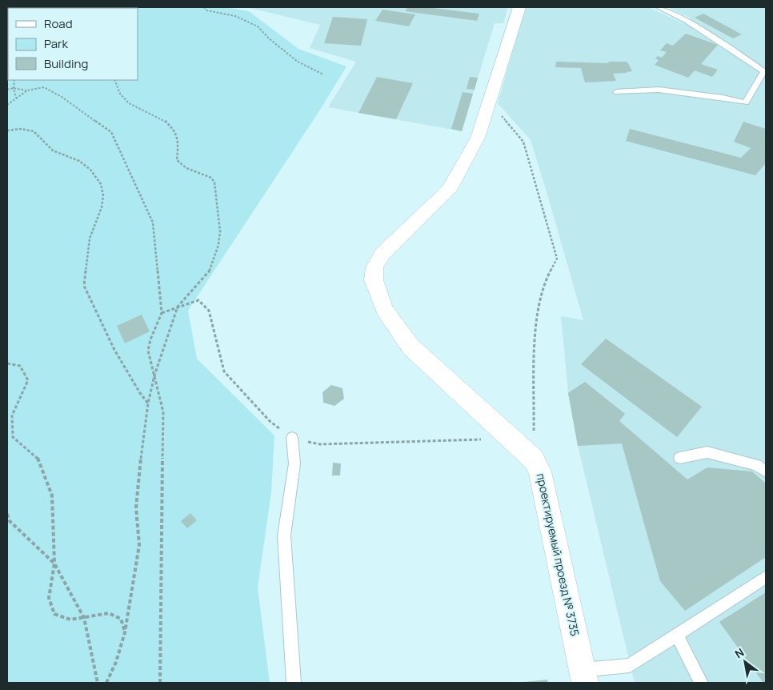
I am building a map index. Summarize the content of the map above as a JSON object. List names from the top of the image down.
{
  "streets": {
    "street": ["проектируемый проезд № 3735"]
  },
  "legend": ["Road", "Park", "Building"],
  "north": "top left"
}
